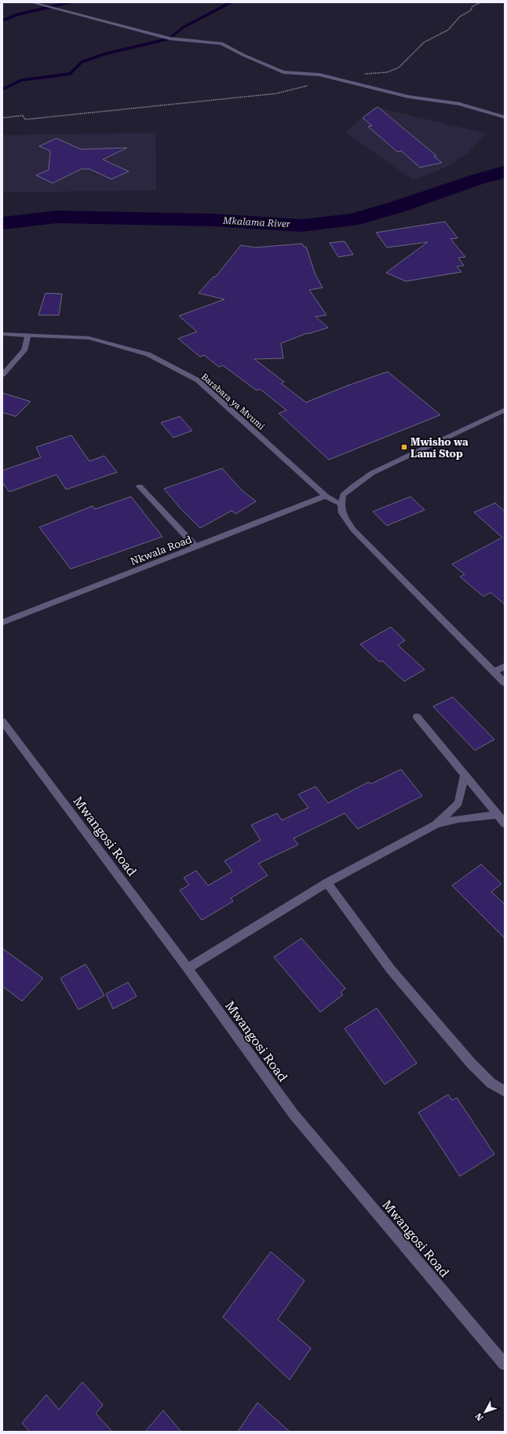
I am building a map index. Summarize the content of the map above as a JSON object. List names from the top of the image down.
{
  "streets": {
    "street": ["Barabara ya Mvumi", "Nkwala Road", "Mwangosi Road"]
  },
  "crossings": [
    ["Barabara ya Mvumi", "Nkwala Road"]
  ],
  "water": ["Mkalama River"],
  "places": {
    "transit": ["Mwisho wa Lami Stop"]
  },
  "north": "bottom left"
}
